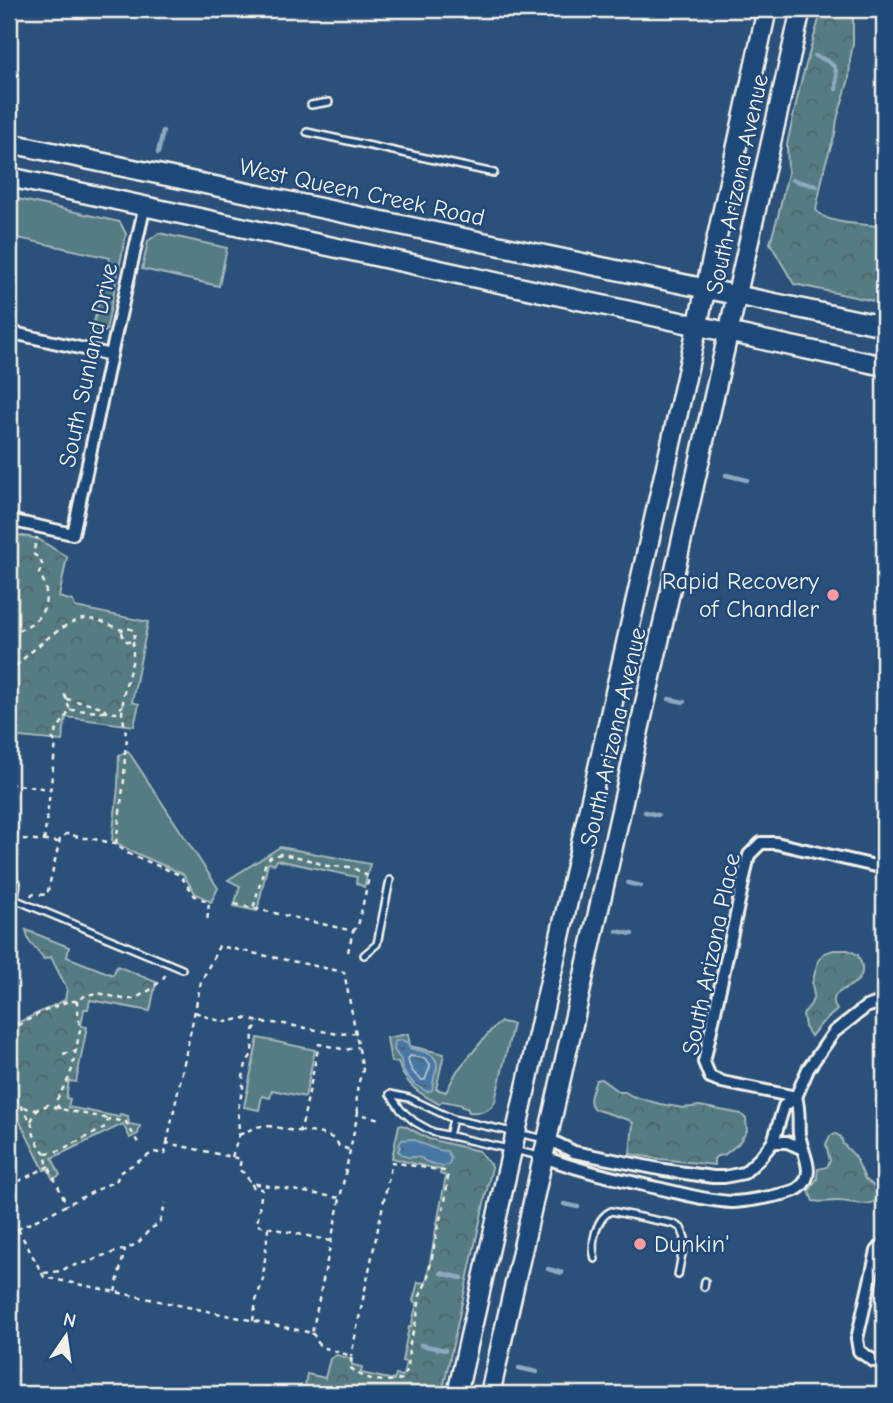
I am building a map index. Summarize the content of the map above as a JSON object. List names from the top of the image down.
{
  "streets": {
    "main road": ["South Arizona Avenue", "West Queen Creek Road"],
    "street": ["South Sunland Drive", "South Arizona Place"]
  },
  "crossings": [
    ["South Arizona Avenue", "West Queen Creek Road"]
  ],
  "places": ["Rapid Recovery of Chandler", "Dunkin'"],
  "north": "top"
}
